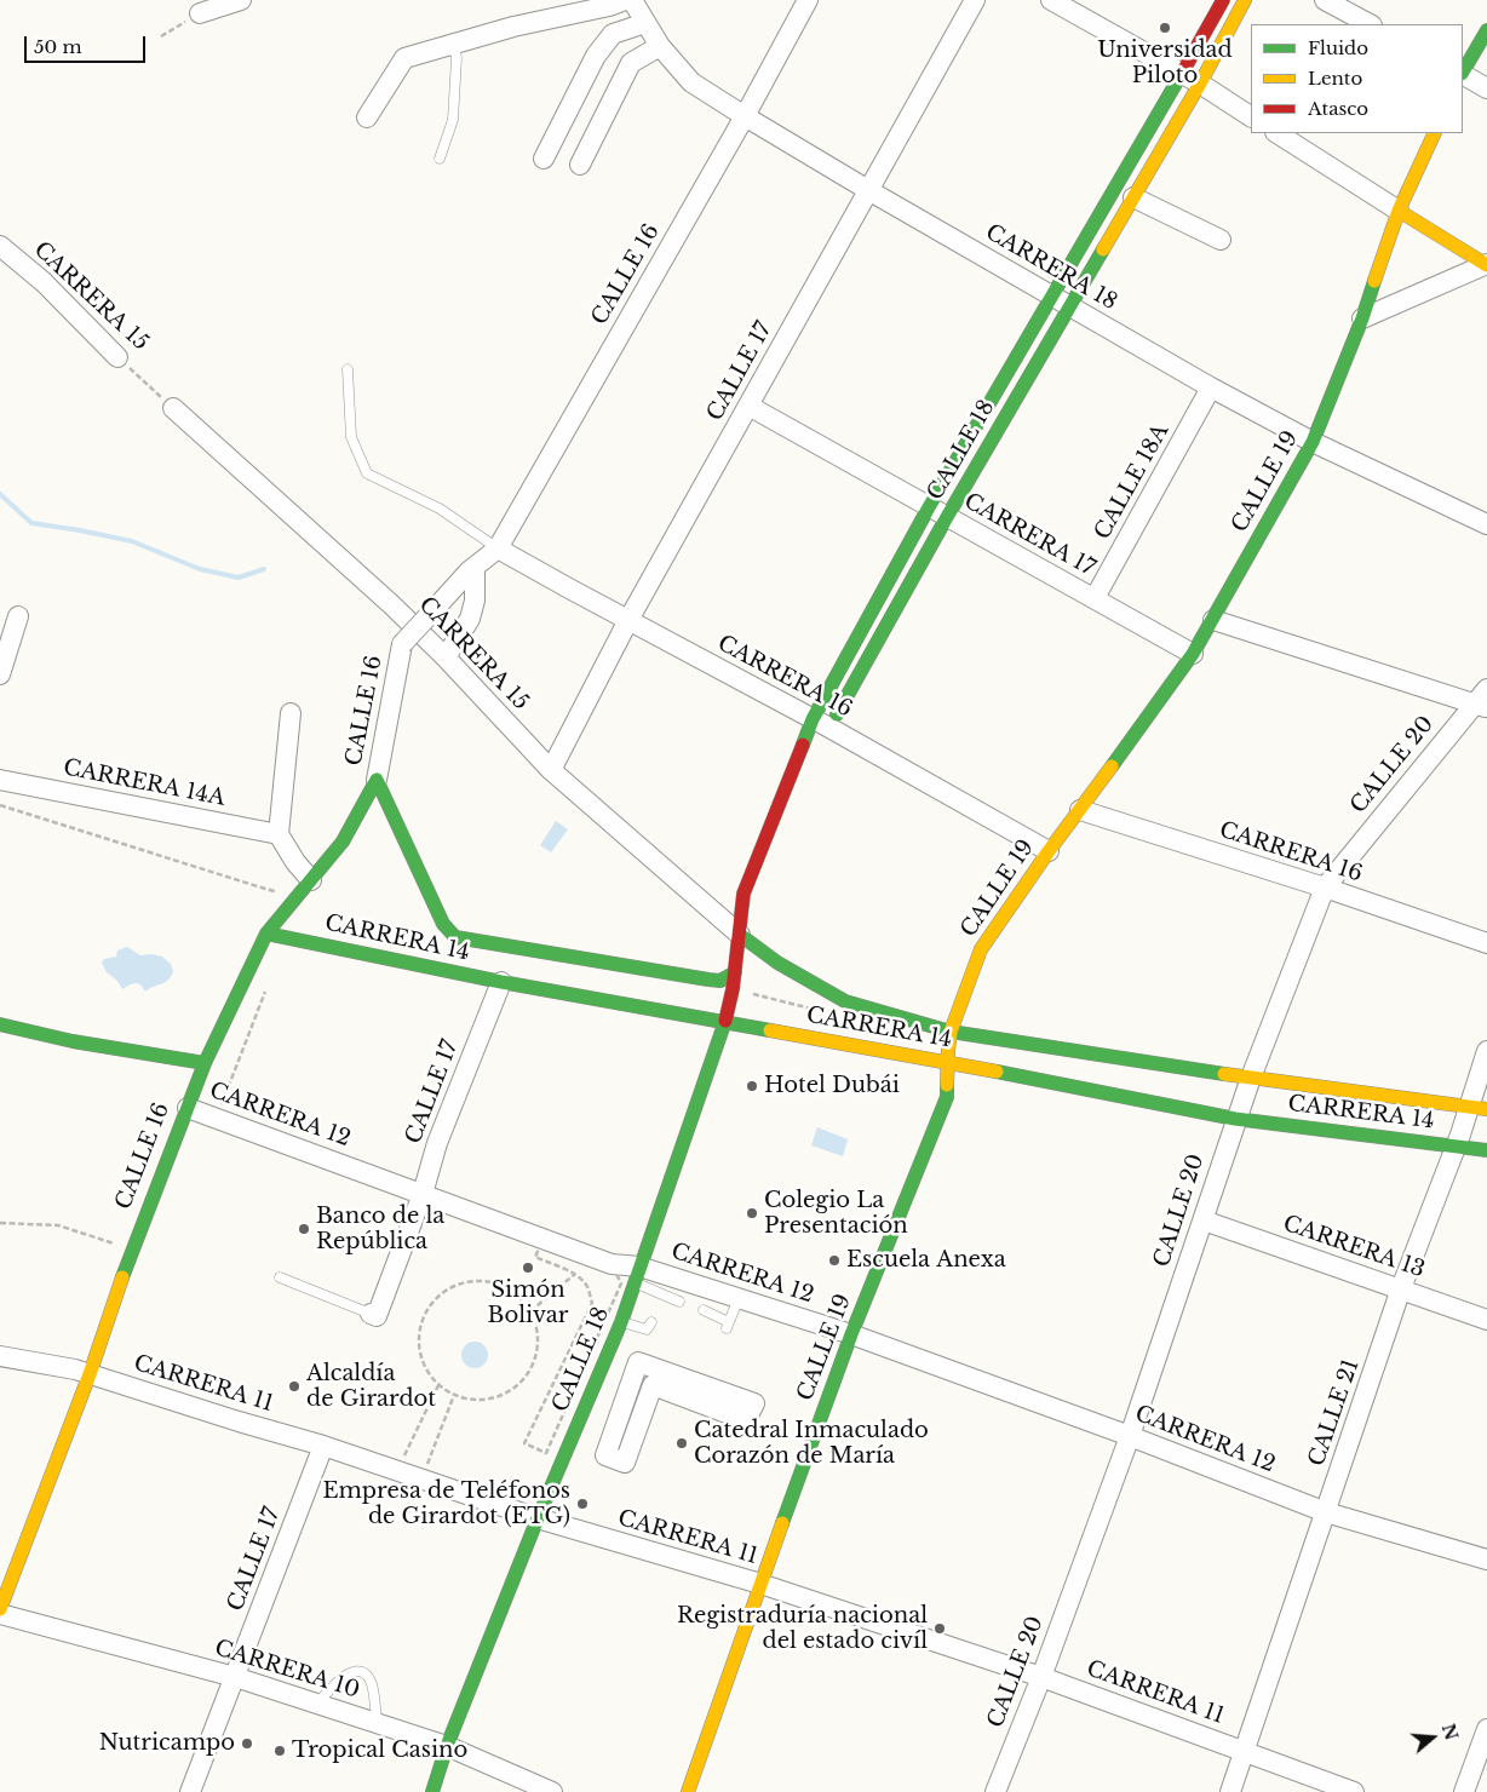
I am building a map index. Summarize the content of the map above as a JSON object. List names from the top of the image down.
{
  "streets": {
    "street": [
      "CARRERA 18",
      "CALLE 16",
      "CARRERA 15",
      "CALLE 17",
      "CALLE 18",
      "CALLE 18A",
      "CALLE 19",
      "CARRERA 17",
      "CARRERA 16",
      "CALLE 20",
      "CARRERA 14A",
      "CARRERA 14",
      "CARRERA 12",
      "CARRERA 13",
      "CARRERA 11",
      "CALLE 21",
      "CARRERA 10"
    ]
  },
  "crossings": [
    ["CARRERA 18", "CALLE 16"],
    ["CARRERA 18", "CALLE 17"],
    ["CARRERA 18", "CALLE 18"],
    ["CARRERA 18", "CALLE 18A"],
    ["CARRERA 18", "CALLE 19"],
    ["CALLE 16", "CARRERA 16"],
    ["CALLE 16", "CARRERA 14"],
    ["CALLE 16", "CARRERA 12"],
    ["CALLE 16", "CARRERA 11"],
    ["CALLE 16", "CARRERA 10"],
    ["CARRERA 15", "CALLE 17"],
    ["CARRERA 15", "CALLE 18"],
    ["CARRERA 15", "CARRERA 14"],
    ["CALLE 17", "CARRERA 17"],
    ["CALLE 17", "CARRERA 16"],
    ["CALLE 17", "CARRERA 14"],
    ["CALLE 17", "CARRERA 12"],
    ["CALLE 17", "CARRERA 11"],
    ["CALLE 17", "CARRERA 10"],
    ["CALLE 18", "CARRERA 17"],
    ["CALLE 18", "CARRERA 16"],
    ["CALLE 18", "CARRERA 14"],
    ["CALLE 18", "CARRERA 12"],
    ["CALLE 18", "CARRERA 11"],
    ["CALLE 18", "CARRERA 10"],
    ["CALLE 18A", "CARRERA 17"],
    ["CALLE 19", "CARRERA 17"],
    ["CALLE 19", "CARRERA 16"],
    ["CALLE 19", "CARRERA 14"],
    ["CALLE 19", "CARRERA 12"],
    ["CALLE 19", "CARRERA 11"],
    ["CARRERA 16", "CALLE 20"],
    ["CALLE 20", "CARRERA 14"],
    ["CALLE 20", "CARRERA 12"],
    ["CALLE 20", "CARRERA 13"],
    ["CALLE 20", "CARRERA 11"],
    ["CARRERA 14", "CALLE 21"],
    ["CARRERA 12", "CALLE 21"],
    ["CARRERA 13", "CALLE 21"],
    ["CARRERA 11", "CALLE 21"]
  ],
  "places": [
    "Universidad Piloto",
    "Hotel Dubái",
    "Colegio La Presentación",
    "Banco de la República",
    "Escuela Anexa",
    "Simón Bolivar",
    "Alcaldía de Girardot",
    "Catedral Inmaculado Corazón de María",
    "Empresa de Teléfonos de Girardot (ETG)",
    "Registraduría nacional del estado civíl",
    "Nutricampo",
    "Tropical Casino"
  ],
  "legend": ["Fluido", "Lento", "Atasco"],
  "scale_bar": "50 m",
  "north": "right"
}
